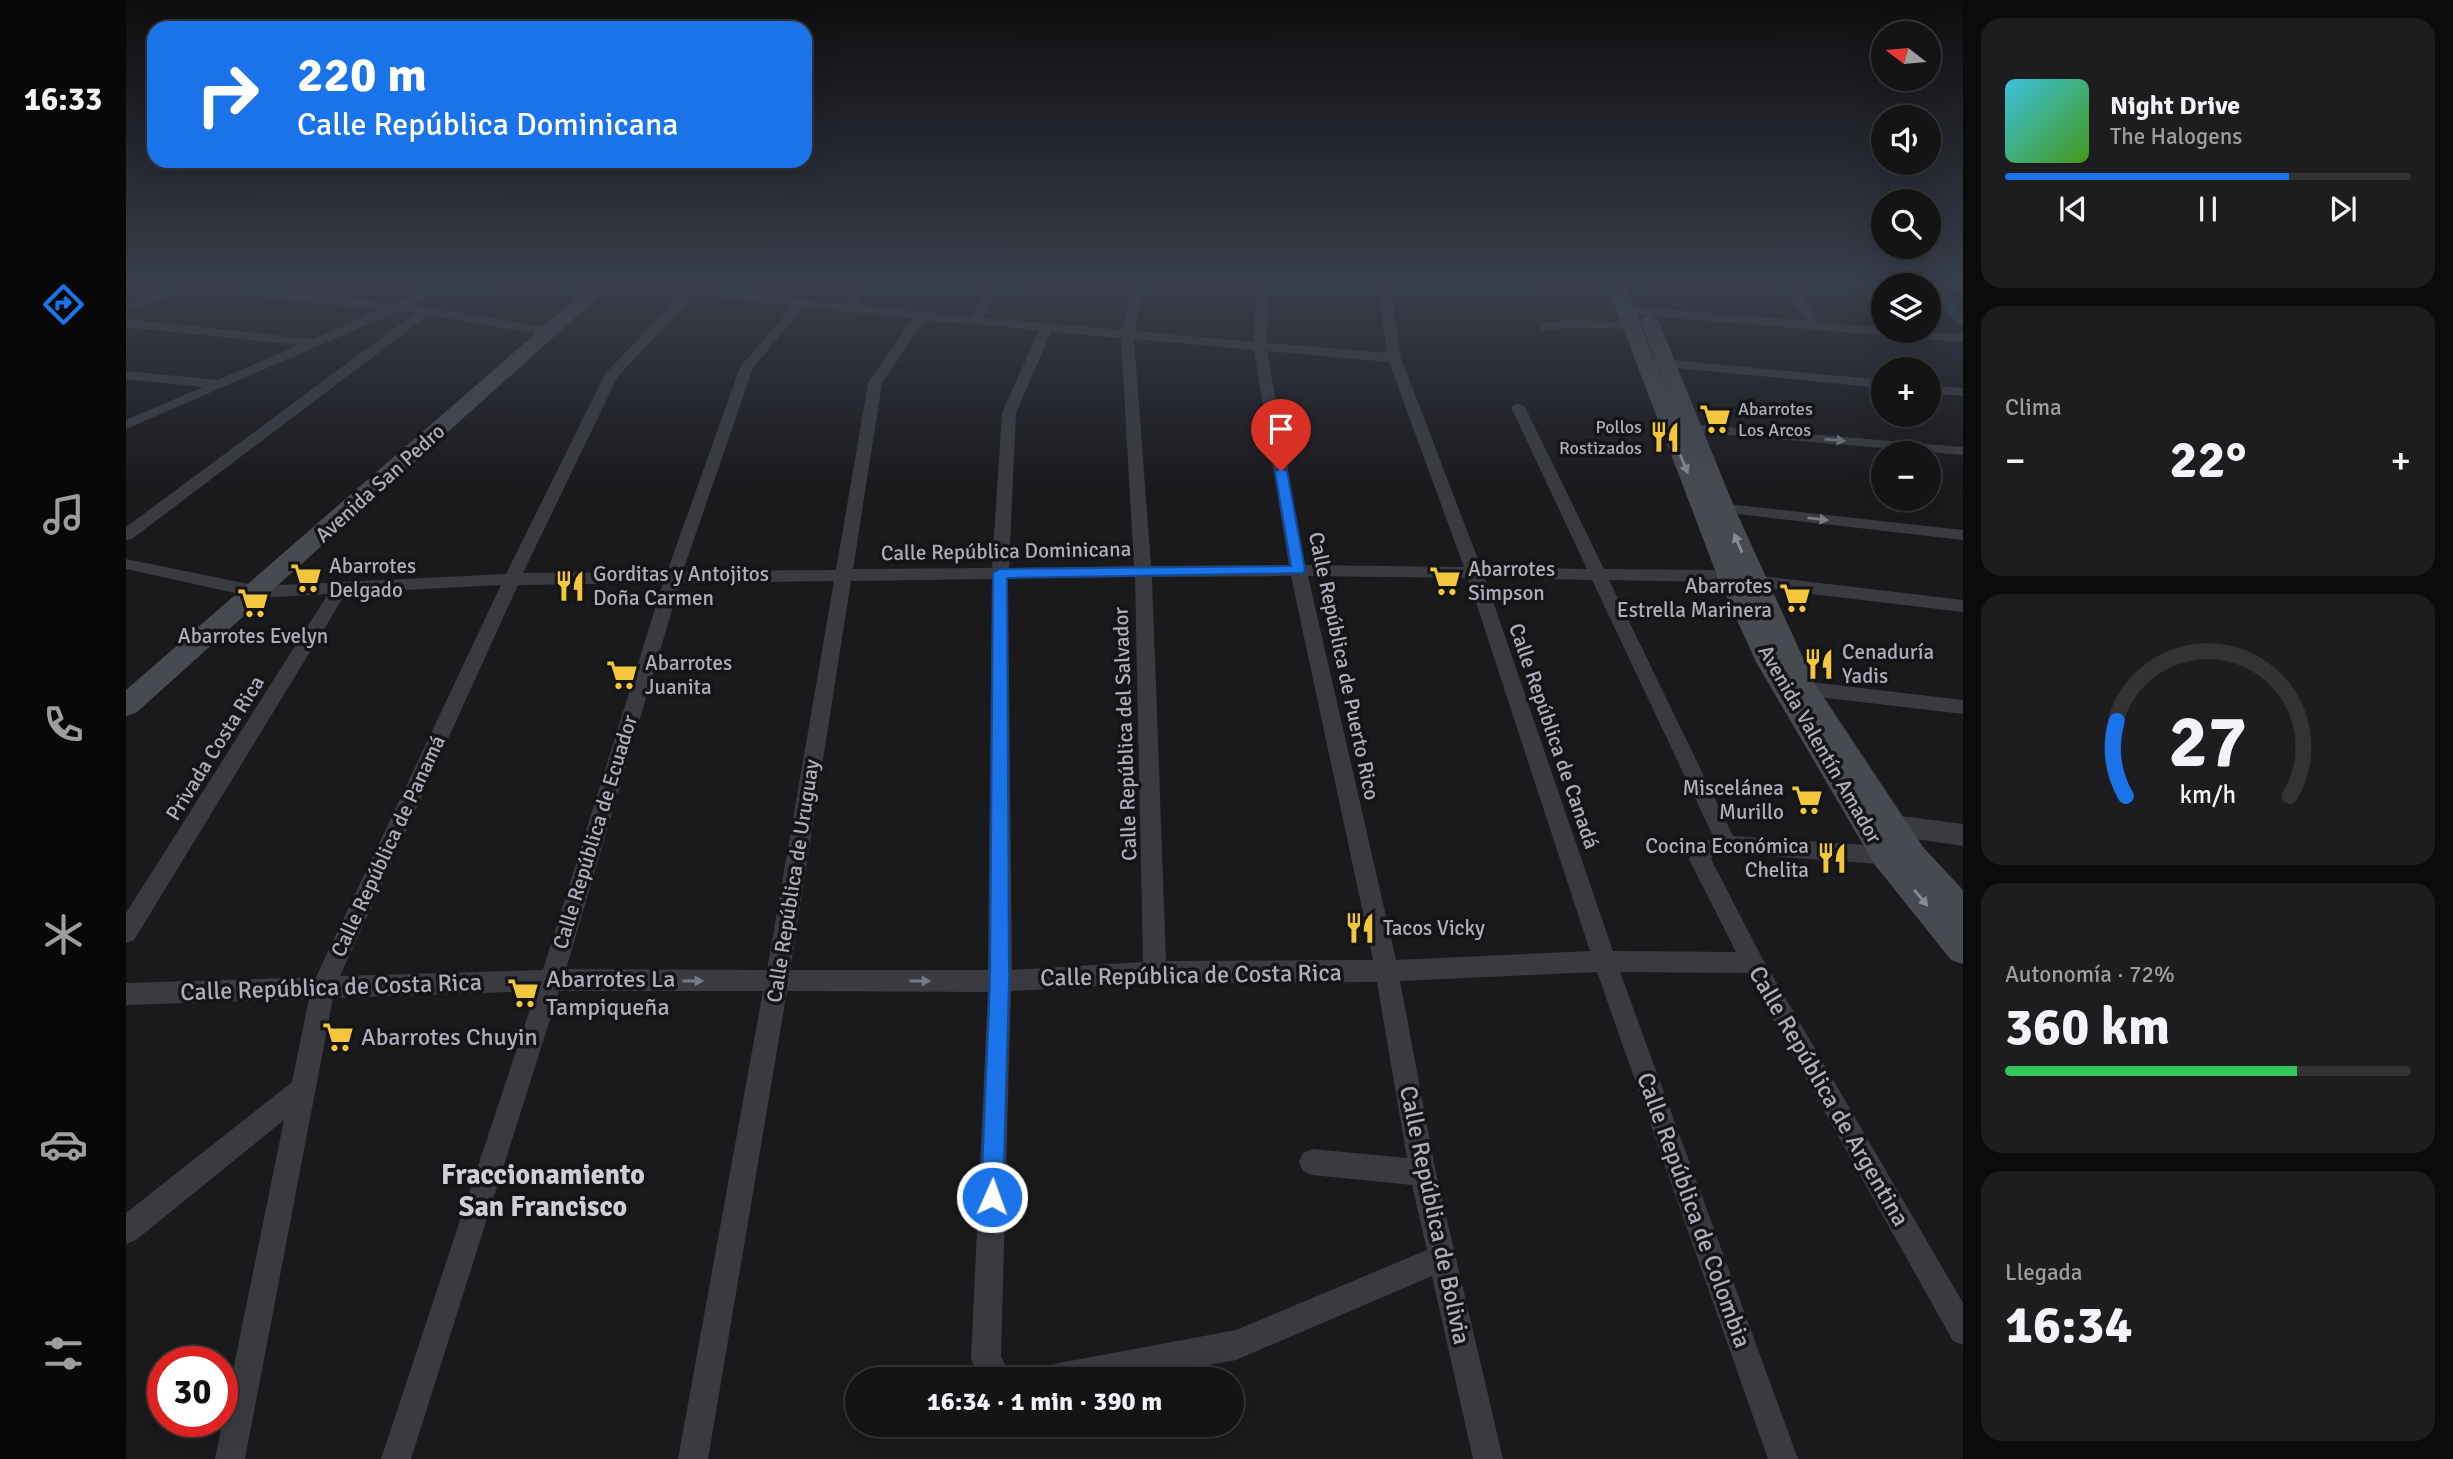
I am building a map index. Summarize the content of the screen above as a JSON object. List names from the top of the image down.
{
  "streets": {
    "main road": ["Avenida San Pedro", "Avenida Valentín Amador"],
    "street": [
      "Calle República Dominicana",
      "Calle República de Puerto Rico",
      "Calle República del Salvador",
      "Calle República de Canadá",
      "Privada Costa Rica",
      "Calle República de Ecuador",
      "Calle República de Panamá",
      "Calle República de Uruguay",
      "Calle República de Costa Rica",
      "Calle República de Argentina",
      "Calle República de Colombia",
      "Calle República de Bolivia"
    ]
  },
  "crossings": [
    ["Avenida San Pedro", "Calle República Dominicana"],
    ["Calle República Dominicana", "Calle República de Puerto Rico"],
    ["Calle República Dominicana", "Calle República del Salvador"],
    ["Calle República Dominicana", "Calle República de Canadá"],
    ["Calle República Dominicana", "Avenida Valentín Amador"],
    ["Calle República Dominicana", "Privada Costa Rica"],
    ["Calle República Dominicana", "Calle República de Ecuador"],
    ["Calle República Dominicana", "Calle República de Panamá"],
    ["Calle República Dominicana", "Calle República de Uruguay"],
    ["Calle República de Puerto Rico", "Calle República de Costa Rica"],
    ["Calle República de Puerto Rico", "Calle República de Bolivia"],
    ["Calle República del Salvador", "Calle República de Costa Rica"],
    ["Calle República de Canadá", "Calle República de Costa Rica"],
    ["Calle República de Canadá", "Calle República de Colombia"],
    ["Calle República de Ecuador", "Calle República de Costa Rica"],
    ["Calle República de Panamá", "Calle República de Costa Rica"],
    ["Calle República de Uruguay", "Calle República de Costa Rica"],
    ["Calle República de Costa Rica", "Calle República de Argentina"],
    ["Calle República de Costa Rica", "Calle República de Colombia"],
    ["Calle República de Costa Rica", "Calle República de Bolivia"]
  ],
  "districts": ["Fraccionamiento San Francisco"],
  "places": {
    "supermarket": [
      "Abarrotes Los Arcos",
      "Abarrotes Delgado",
      "Abarrotes Simpson",
      "Abarrotes Estrella Marinera",
      "Abarrotes Evelyn",
      "Abarrotes Juanita",
      "Miscelánea Murillo",
      "Abarrotes La Tampiqueña",
      "Abarrotes Chuyin"
    ],
    "restaurant": [
      "Pollos Rostizados",
      "Gorditas y Antojitos Doña Carmen",
      "Cenaduría Yadis",
      "Cocina Económica Chelita",
      "Tacos Vicky"
    ]
  },
  "north": "left",
  "page": {
    "tabs": "16:33",
    "map_buttons": ["+", "−"],
    "turn": ["220 m", "Calle República Dominicana"],
    "song": ["Night Drive", "The Halogens"],
    "tile": [
      "Clima",
      ["Autonomía · 72%", "360 km"],
      ["Llegada", "16:34"]
    ],
    "heat": ["−", "22°", "+"],
    "limit": "30",
    "trip": "16:34 · 1 min · 390 m",
    "gauge": ["27", "km/h"]
  }
}
